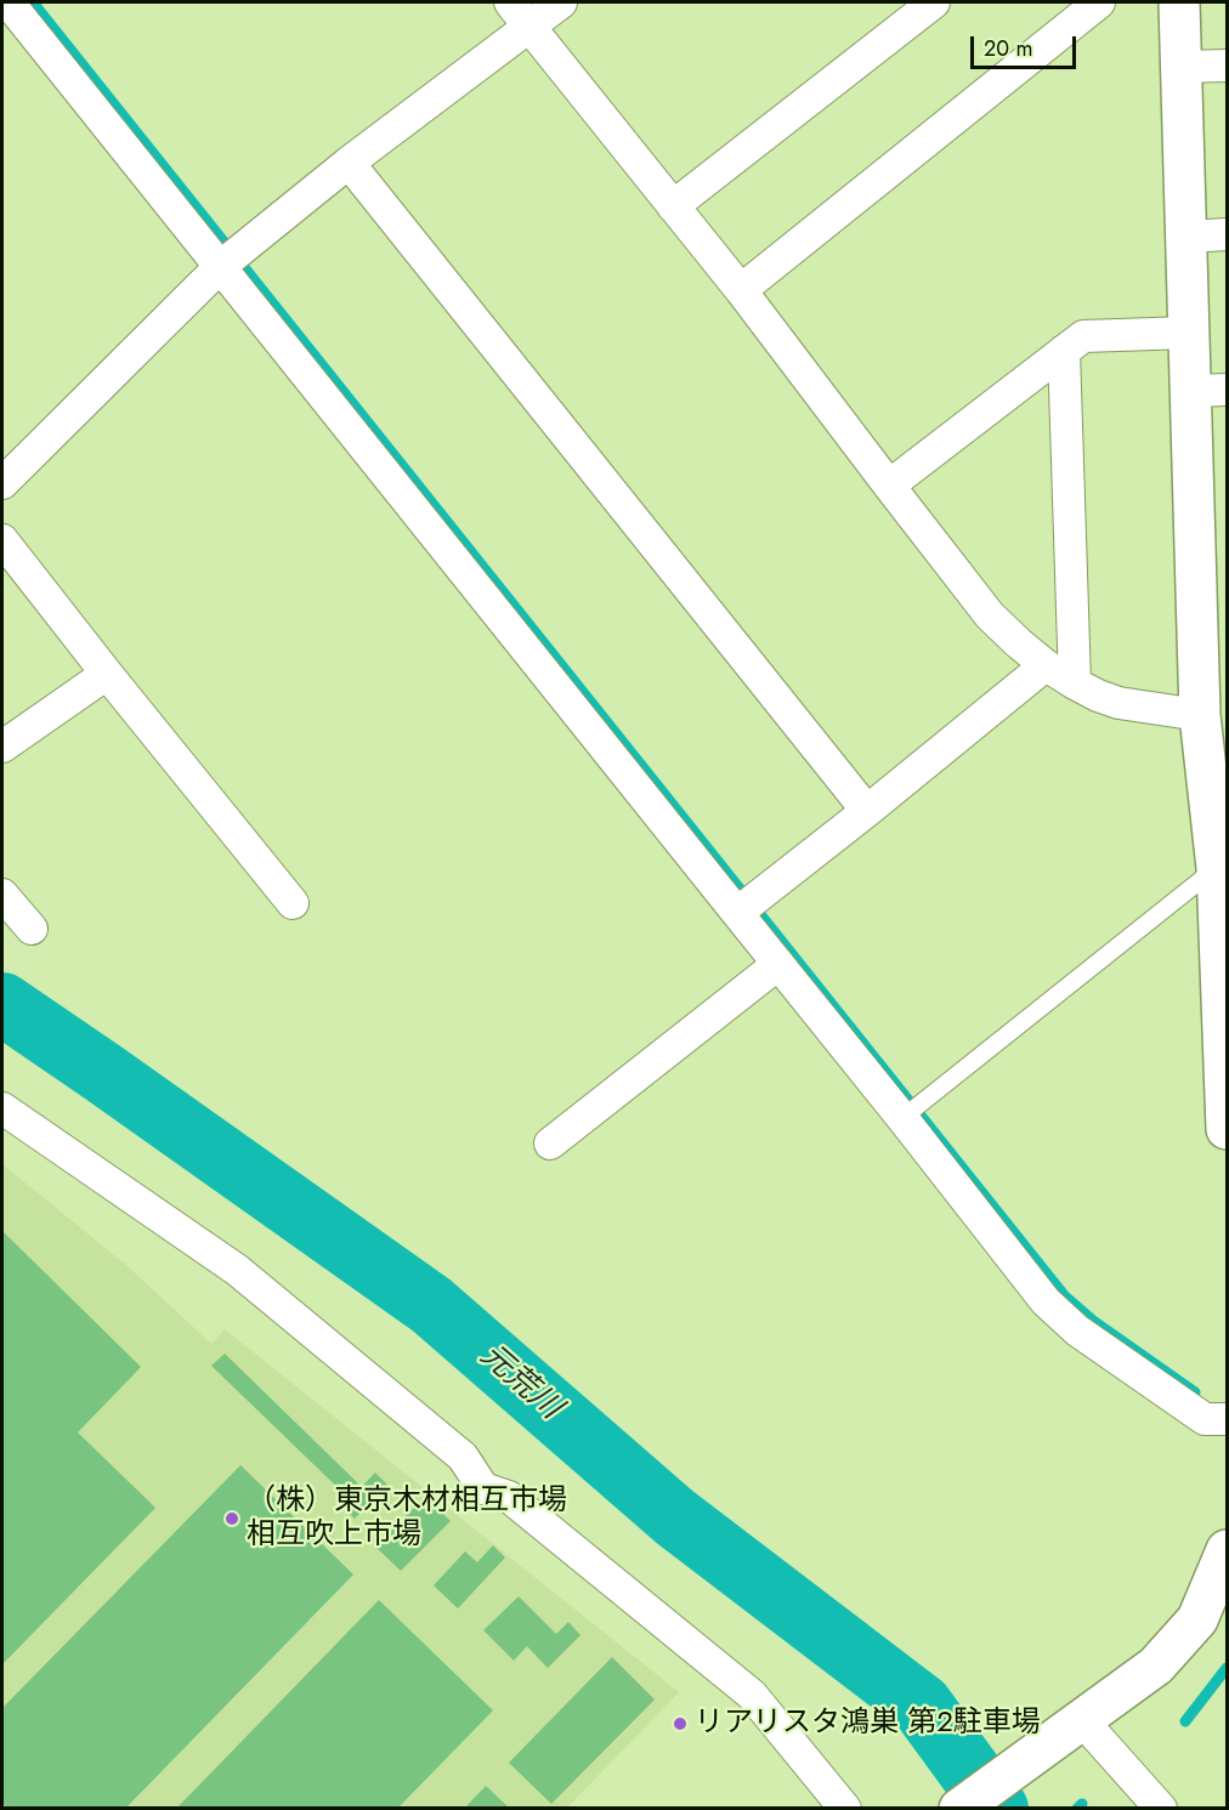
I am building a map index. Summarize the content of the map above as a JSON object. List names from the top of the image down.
{
  "water": ["元荒川"],
  "places": ["（株）東京木材相互市場 相互吹上市場", "リアリスタ鴻巣 第2駐車場"],
  "scale_bar": "20 m"
}
